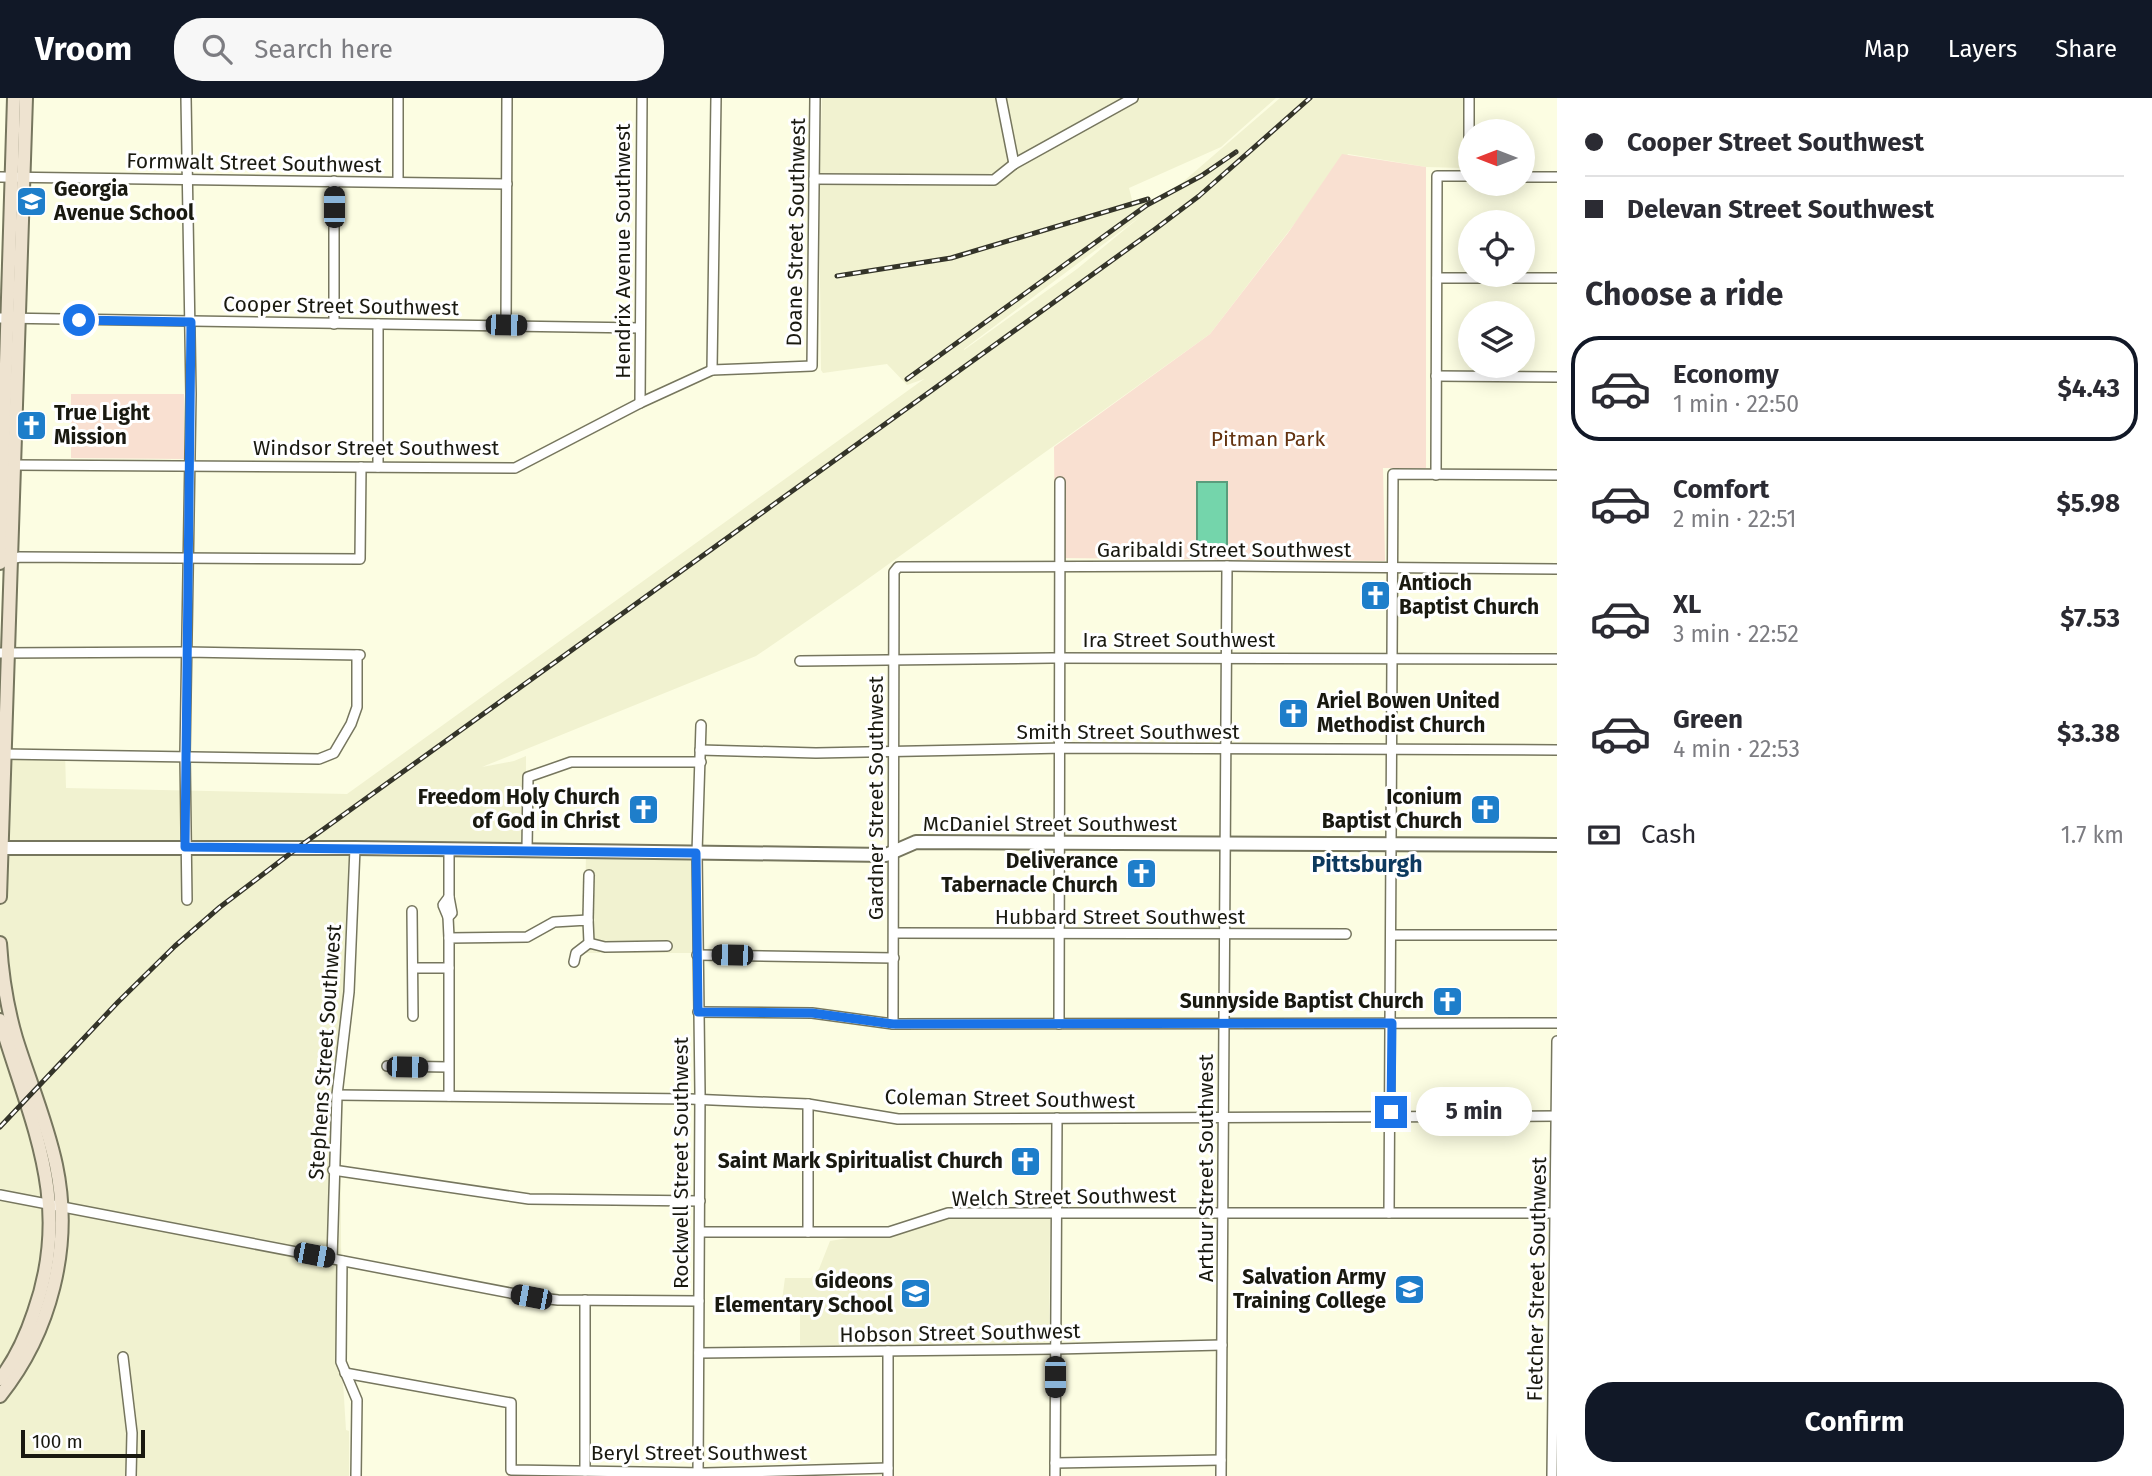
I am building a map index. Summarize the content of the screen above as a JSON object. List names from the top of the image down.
{
  "streets": {
    "street": [
      "Formwalt Street Southwest",
      "Doane Street Southwest",
      "Hendrix Avenue Southwest",
      "Cooper Street Southwest",
      "Windsor Street Southwest",
      "Garibaldi Street Southwest",
      "Ira Street Southwest",
      "Smith Street Southwest",
      "Gardner Street Southwest",
      "McDaniel Street Southwest",
      "Hubbard Street Southwest",
      "Stephens Street Southwest",
      "Coleman Street Southwest",
      "Rockwell Street Southwest",
      "Arthur Street Southwest",
      "Welch Street Southwest",
      "Fletcher Street Southwest",
      "Hobson Street Southwest",
      "Beryl Street Southwest"
    ]
  },
  "crossings": [
    ["Doane Street Southwest", "Windsor Street Southwest"],
    ["Hendrix Avenue Southwest", "Cooper Street Southwest"],
    ["Hendrix Avenue Southwest", "Windsor Street Southwest"],
    ["Garibaldi Street Southwest", "Gardner Street Southwest"],
    ["Garibaldi Street Southwest", "Arthur Street Southwest"],
    ["Ira Street Southwest", "Gardner Street Southwest"],
    ["Ira Street Southwest", "Arthur Street Southwest"],
    ["Smith Street Southwest", "Gardner Street Southwest"],
    ["Smith Street Southwest", "Rockwell Street Southwest"],
    ["Smith Street Southwest", "Arthur Street Southwest"],
    ["Gardner Street Southwest", "McDaniel Street Southwest"],
    ["Gardner Street Southwest", "Hubbard Street Southwest"],
    ["McDaniel Street Southwest", "Stephens Street Southwest"],
    ["McDaniel Street Southwest", "Rockwell Street Southwest"],
    ["McDaniel Street Southwest", "Arthur Street Southwest"],
    ["Hubbard Street Southwest", "Arthur Street Southwest"],
    ["Stephens Street Southwest", "Coleman Street Southwest"],
    ["Coleman Street Southwest", "Rockwell Street Southwest"],
    ["Coleman Street Southwest", "Arthur Street Southwest"],
    ["Coleman Street Southwest", "Fletcher Street Southwest"],
    ["Rockwell Street Southwest", "Welch Street Southwest"],
    ["Rockwell Street Southwest", "Hobson Street Southwest"],
    ["Rockwell Street Southwest", "Beryl Street Southwest"],
    ["Arthur Street Southwest", "Welch Street Southwest"],
    ["Arthur Street Southwest", "Hobson Street Southwest"],
    ["Welch Street Southwest", "Fletcher Street Southwest"]
  ],
  "districts": ["Pittsburgh"],
  "parks": ["Pitman Park"],
  "places": {
    "school or university": ["Georgia Avenue School", "Salvation Army Training College", "Gideons Elementary School"],
    "church": [
      "True Light Mission",
      "Antioch Baptist Church",
      "Ariel Bowen United Methodist Church",
      "Freedom Holy Church of God in Christ",
      "Iconium Baptist Church",
      "Deliverance Tabernacle Church",
      "Sunnyside Baptist Church",
      "Saint Mark Spiritualist Church"
    ]
  },
  "scale_bar": "100 m",
  "north": "left",
  "page": {
    "header": "Vroom",
    "search": "Search here",
    "nav": ["Map", "Layers", "Share"],
    "banner": ["Cooper Street Southwest", "Delevan Street Southwest"],
    "heading": "Choose a ride",
    "list": [
      {
        "name": "Economy",
        "note": "1 min · 22:50",
        "value": "$4.43"
      },
      {
        "name": "Comfort",
        "note": "2 min · 22:51",
        "value": "$5.98"
      },
      {
        "name": "XL",
        "note": "3 min · 22:52",
        "value": "$7.53"
      },
      {
        "name": "Green",
        "note": "4 min · 22:53",
        "value": "$3.38"
      }
    ],
    "pay": ["Cash", "1.7 km"],
    "bubble": "5 min",
    "buttons": "Confirm",
    "scale": "100 m"
  }
}
